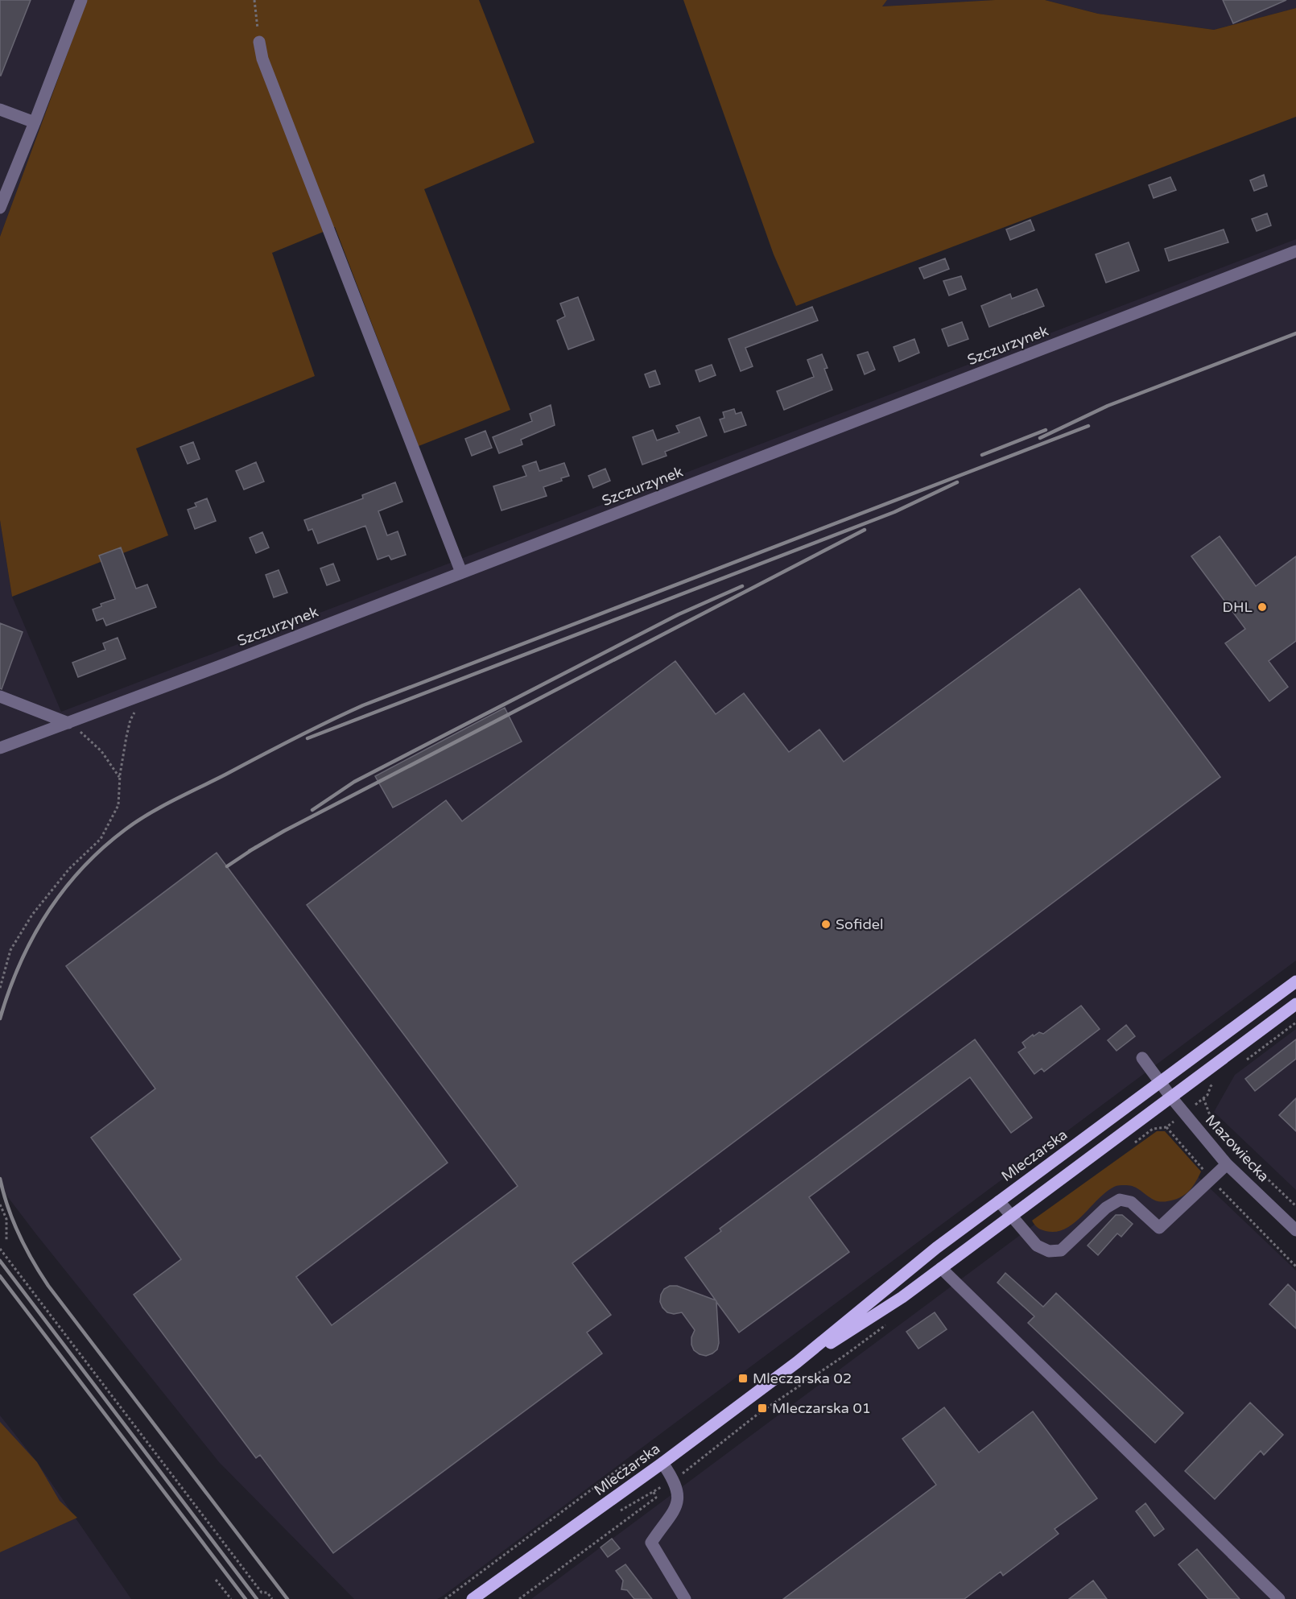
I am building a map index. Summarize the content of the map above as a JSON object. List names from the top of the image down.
{
  "streets": {
    "main road": ["Mleczarska"],
    "street": ["Szczurzynek", "Mazowiecka"]
  },
  "crossings": [
    ["Mazowiecka", "Mleczarska"]
  ],
  "places": {
    "other": ["DHL", "Sofidel"],
    "transit": ["Mleczarska 02", "Mleczarska 01"]
  }
}
